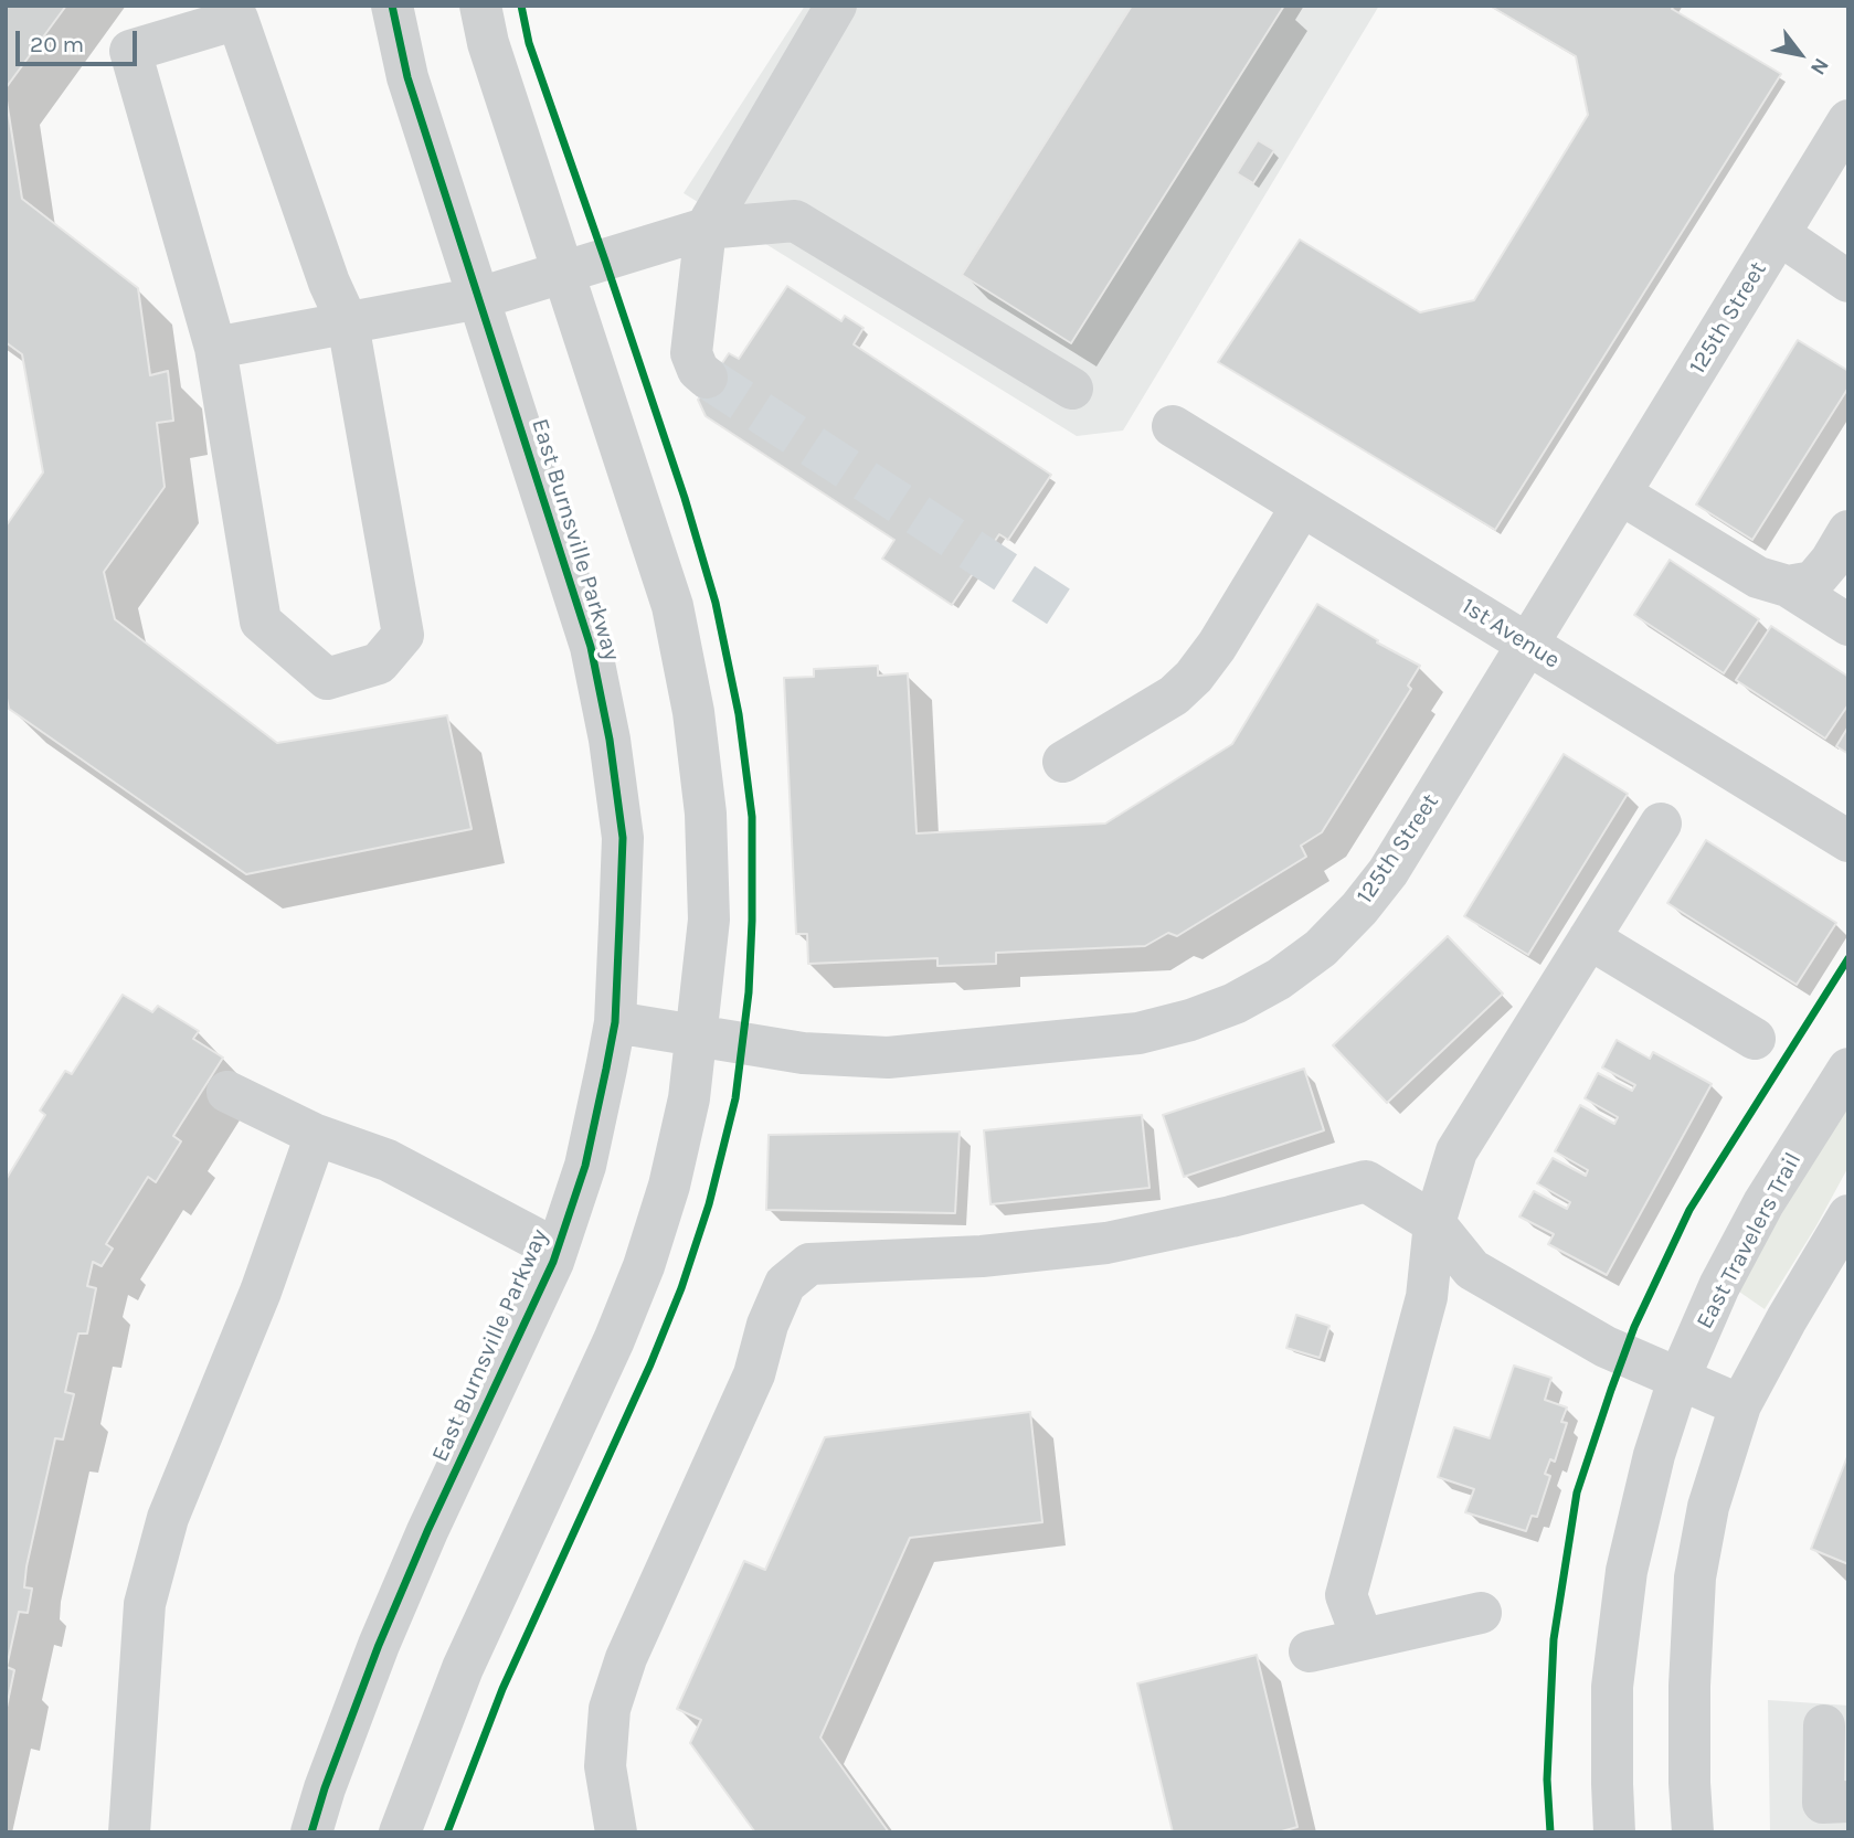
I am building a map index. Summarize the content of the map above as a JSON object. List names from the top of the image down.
{
  "streets": {
    "street": [
      "125th Street",
      "East Burnsville Parkway",
      "1st Avenue",
      "East Travelers Trail"
    ]
  },
  "crossings": [
    ["125th Street", "East Burnsville Parkway"],
    ["125th Street", "1st Avenue"]
  ],
  "scale_bar": "20 m",
  "north": "bottom right"
}
